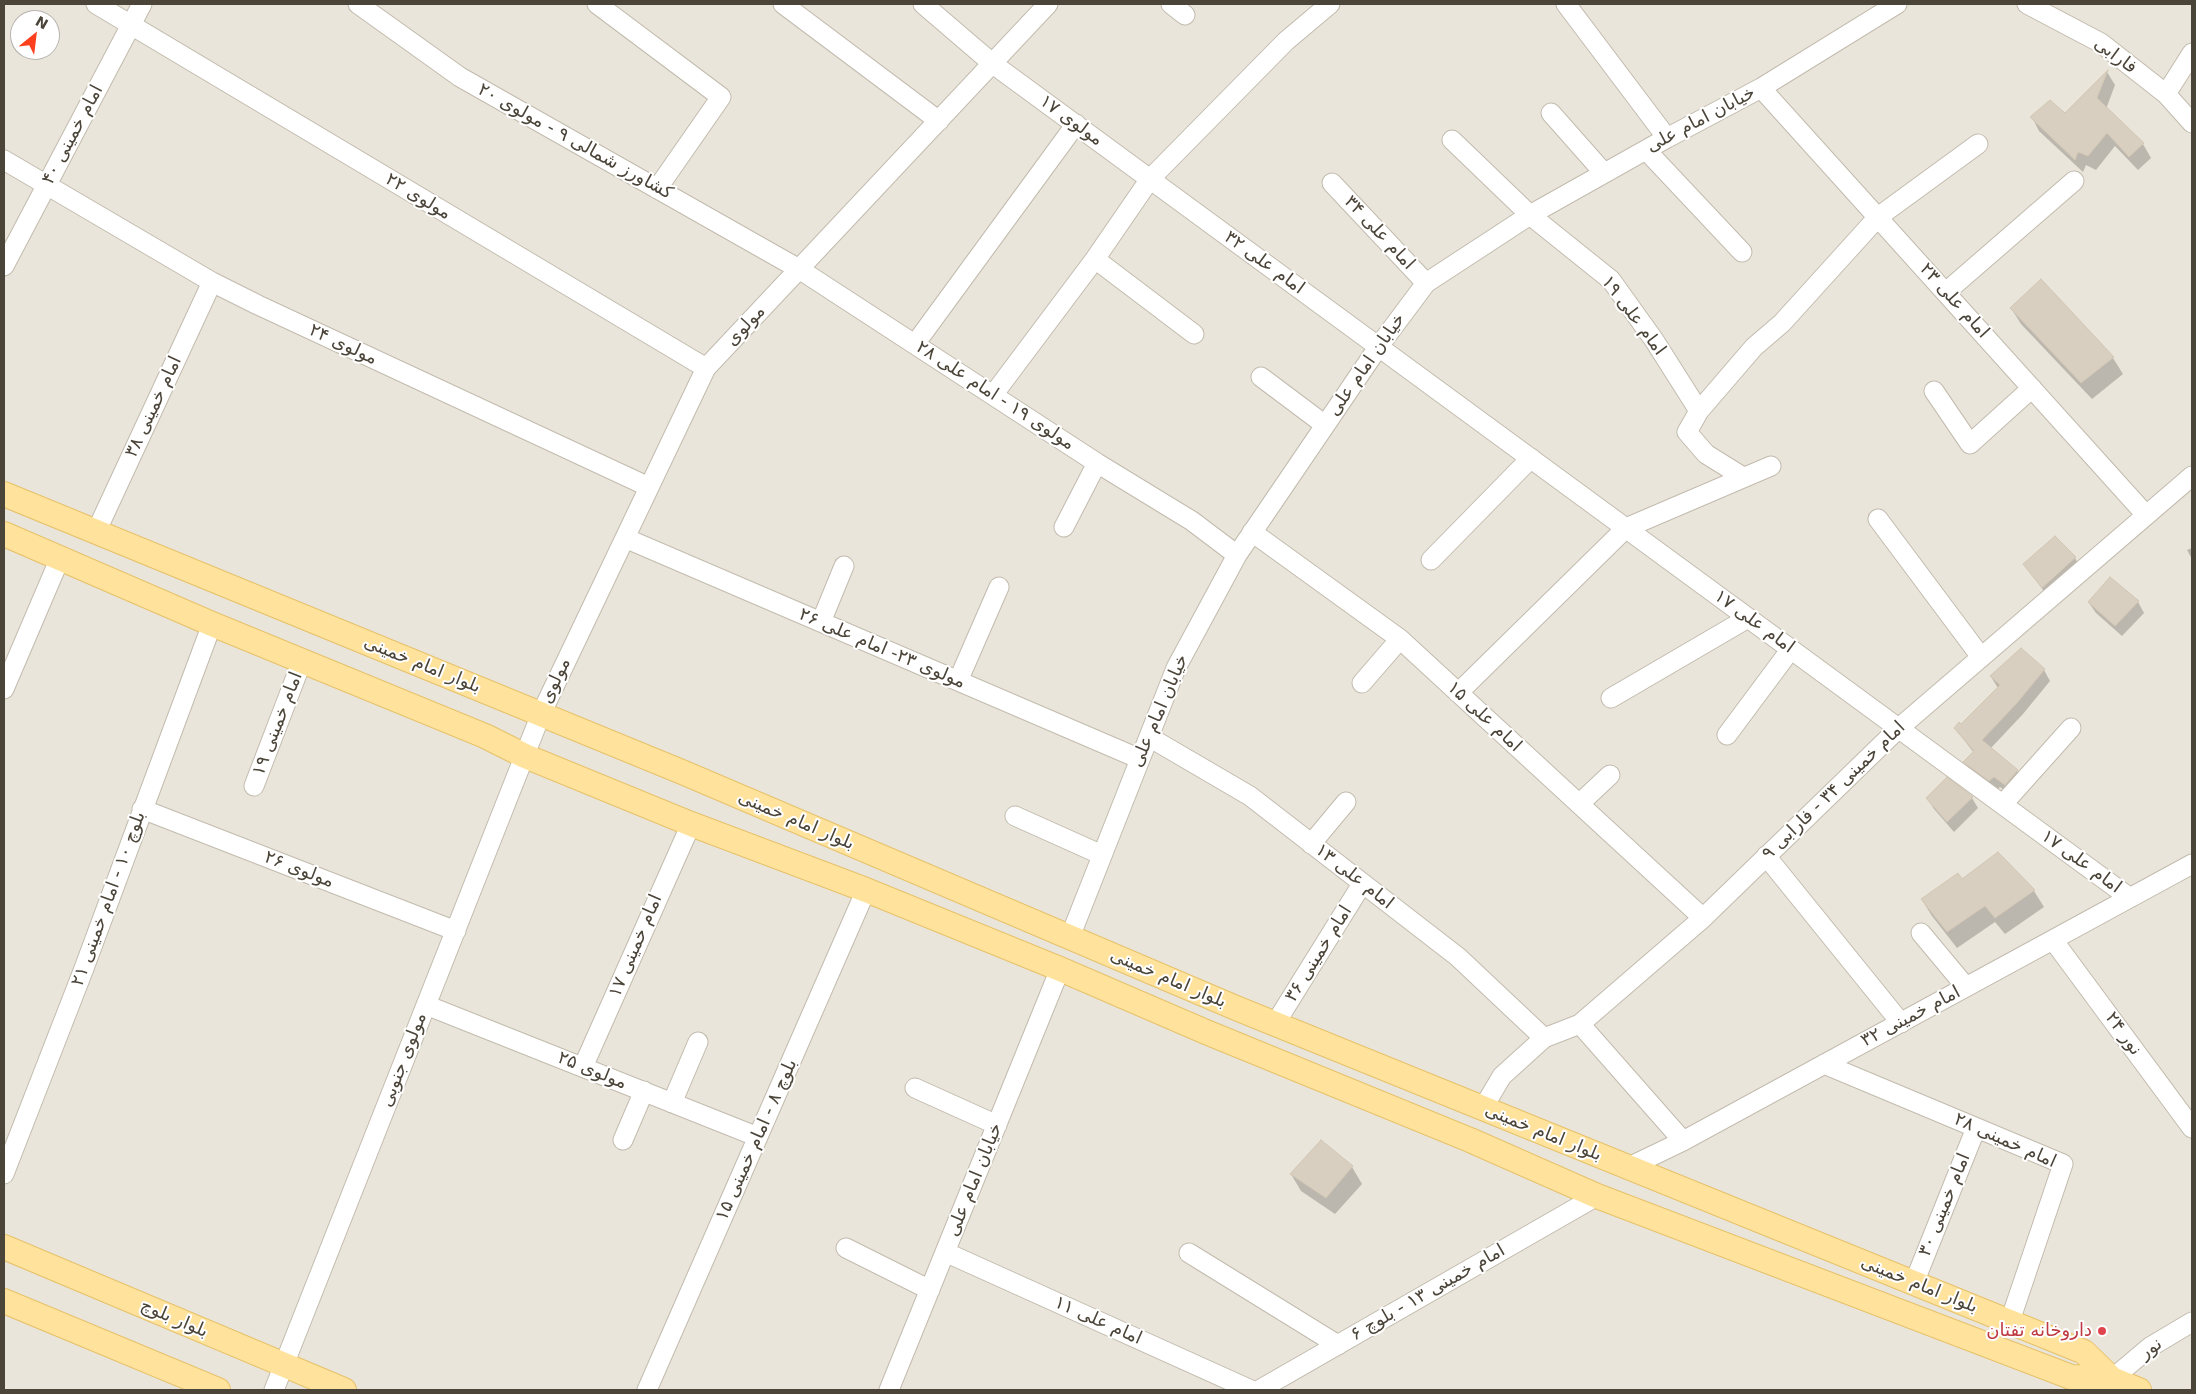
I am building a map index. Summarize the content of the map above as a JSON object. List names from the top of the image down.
{
  "streets": {
    "main road": ["بلوار امام خمینی", "بلوار بلوچ"],
    "street": [
      "فارابی",
      "خیابان امام علی",
      "مولوی ۱۷",
      "امام خمینی ۴۰",
      "کشاورز شمالی ۹ - مولوی ۲۰",
      "مولوی ۲۲",
      "امام علی ۳۴",
      "امام علی ۳۲",
      "امام علی ۲۳",
      "امام علی ۱۹",
      "مولوی",
      "مولوی ۲۴",
      "مولوی ۱۹ - امام علی ۲۸",
      "امام خمینی ۳۸",
      "امام علی ۱۷",
      "مولوی ۲۳- امام علی ۲۶",
      "امام علی ۱۵",
      "امام خمینی ۱۹",
      "امام خمینی ۳۴ - فارابی ۹",
      "مولوی ۲۶",
      "امام علی ۱۳",
      "بلوچ ۱۰ - امام خمینی ۲۱",
      "امام خمینی ۱۷",
      "امام خمینی ۳۶",
      "امام خمینی ۳۲",
      "نور ۲۴",
      "مولوی جنوبی",
      "مولوی ۲۵",
      "بلوچ ۸ - امام خمینی ۱۵",
      "امام خمینی ۲۸",
      "امام خمینی ۳۰",
      "امام خمینی ۱۳ - بلوچ ۶",
      "امام علی ۱۱",
      "نور"
    ]
  },
  "crossings": [
    ["خیابان امام علی", "امام علی ۳۴"],
    ["خیابان امام علی", "امام علی ۳۲"],
    ["خیابان امام علی", "امام علی ۲۳"],
    ["خیابان امام علی", "امام علی ۱۹"],
    ["خیابان امام علی", "مولوی ۱۹ - امام علی ۲۸"],
    ["خیابان امام علی", "امام علی ۱۷"],
    ["خیابان امام علی", "مولوی ۲۳- امام علی ۲۶"],
    ["خیابان امام علی", "بلوار امام خمینی"],
    ["خیابان امام علی", "امام علی ۱۵"],
    ["خیابان امام علی", "امام علی ۱۳"],
    ["خیابان امام علی", "امام علی ۱۱"],
    ["مولوی ۱۷", "امام علی ۳۲"],
    ["مولوی ۱۷", "مولوی"],
    ["امام خمینی ۴۰", "مولوی ۲۲"],
    ["امام خمینی ۴۰", "مولوی ۲۴"],
    ["کشاورز شمالی ۹ - مولوی ۲۰", "مولوی"],
    ["کشاورز شمالی ۹ - مولوی ۲۰", "مولوی ۱۹ - امام علی ۲۸"],
    ["مولوی ۲۲", "مولوی"],
    ["امام علی ۳۲", "امام علی ۱۷"],
    ["امام علی ۲۳", "امام خمینی ۳۴ - فارابی ۹"],
    ["مولوی", "مولوی ۲۴"],
    ["مولوی", "مولوی ۱۹ - امام علی ۲۸"],
    ["مولوی", "مولوی ۲۳- امام علی ۲۶"],
    ["مولوی", "بلوار امام خمینی"],
    ["مولوی", "مولوی جنوبی"],
    ["مولوی ۲۴", "امام خمینی ۳۸"],
    ["امام خمینی ۳۸", "بلوار امام خمینی"],
    ["امام علی ۱۷", "امام خمینی ۳۴ - فارابی ۹"],
    ["امام علی ۱۷", "امام خمینی ۳۲"],
    ["بلوار امام خمینی", "امام خمینی ۱۹"],
    ["بلوار امام خمینی", "امام خمینی ۳۴ - فارابی ۹"],
    ["بلوار امام خمینی", "بلوچ ۱۰ - امام خمینی ۲۱"],
    ["بلوار امام خمینی", "امام خمینی ۱۷"],
    ["بلوار امام خمینی", "امام خمینی ۳۶"],
    ["بلوار امام خمینی", "امام خمینی ۳۲"],
    ["بلوار امام خمینی", "مولوی جنوبی"],
    ["بلوار امام خمینی", "بلوچ ۸ - امام خمینی ۱۵"],
    ["بلوار امام خمینی", "امام خمینی ۲۸"],
    ["بلوار امام خمینی", "امام خمینی ۳۰"],
    ["بلوار امام خمینی", "امام خمینی ۱۳ - بلوچ ۶"],
    ["بلوار امام خمینی", "نور"],
    ["امام علی ۱۵", "امام خمینی ۳۴ - فارابی ۹"],
    ["امام خمینی ۳۴ - فارابی ۹", "امام علی ۱۳"],
    ["مولوی ۲۶", "بلوچ ۱۰ - امام خمینی ۲۱"],
    ["مولوی ۲۶", "مولوی جنوبی"],
    ["امام علی ۱۳", "امام خمینی ۳۶"],
    ["امام خمینی ۱۷", "مولوی ۲۵"],
    ["امام خمینی ۳۲", "نور ۲۴"],
    ["امام خمینی ۳۲", "امام خمینی ۲۸"],
    ["مولوی جنوبی", "مولوی ۲۵"],
    ["مولوی جنوبی", "بلوار بلوچ"],
    ["مولوی ۲۵", "بلوچ ۸ - امام خمینی ۱۵"],
    ["امام خمینی ۲۸", "امام خمینی ۳۰"]
  ],
  "places": ["داروخانه تفتان"],
  "north": "top right"
}
